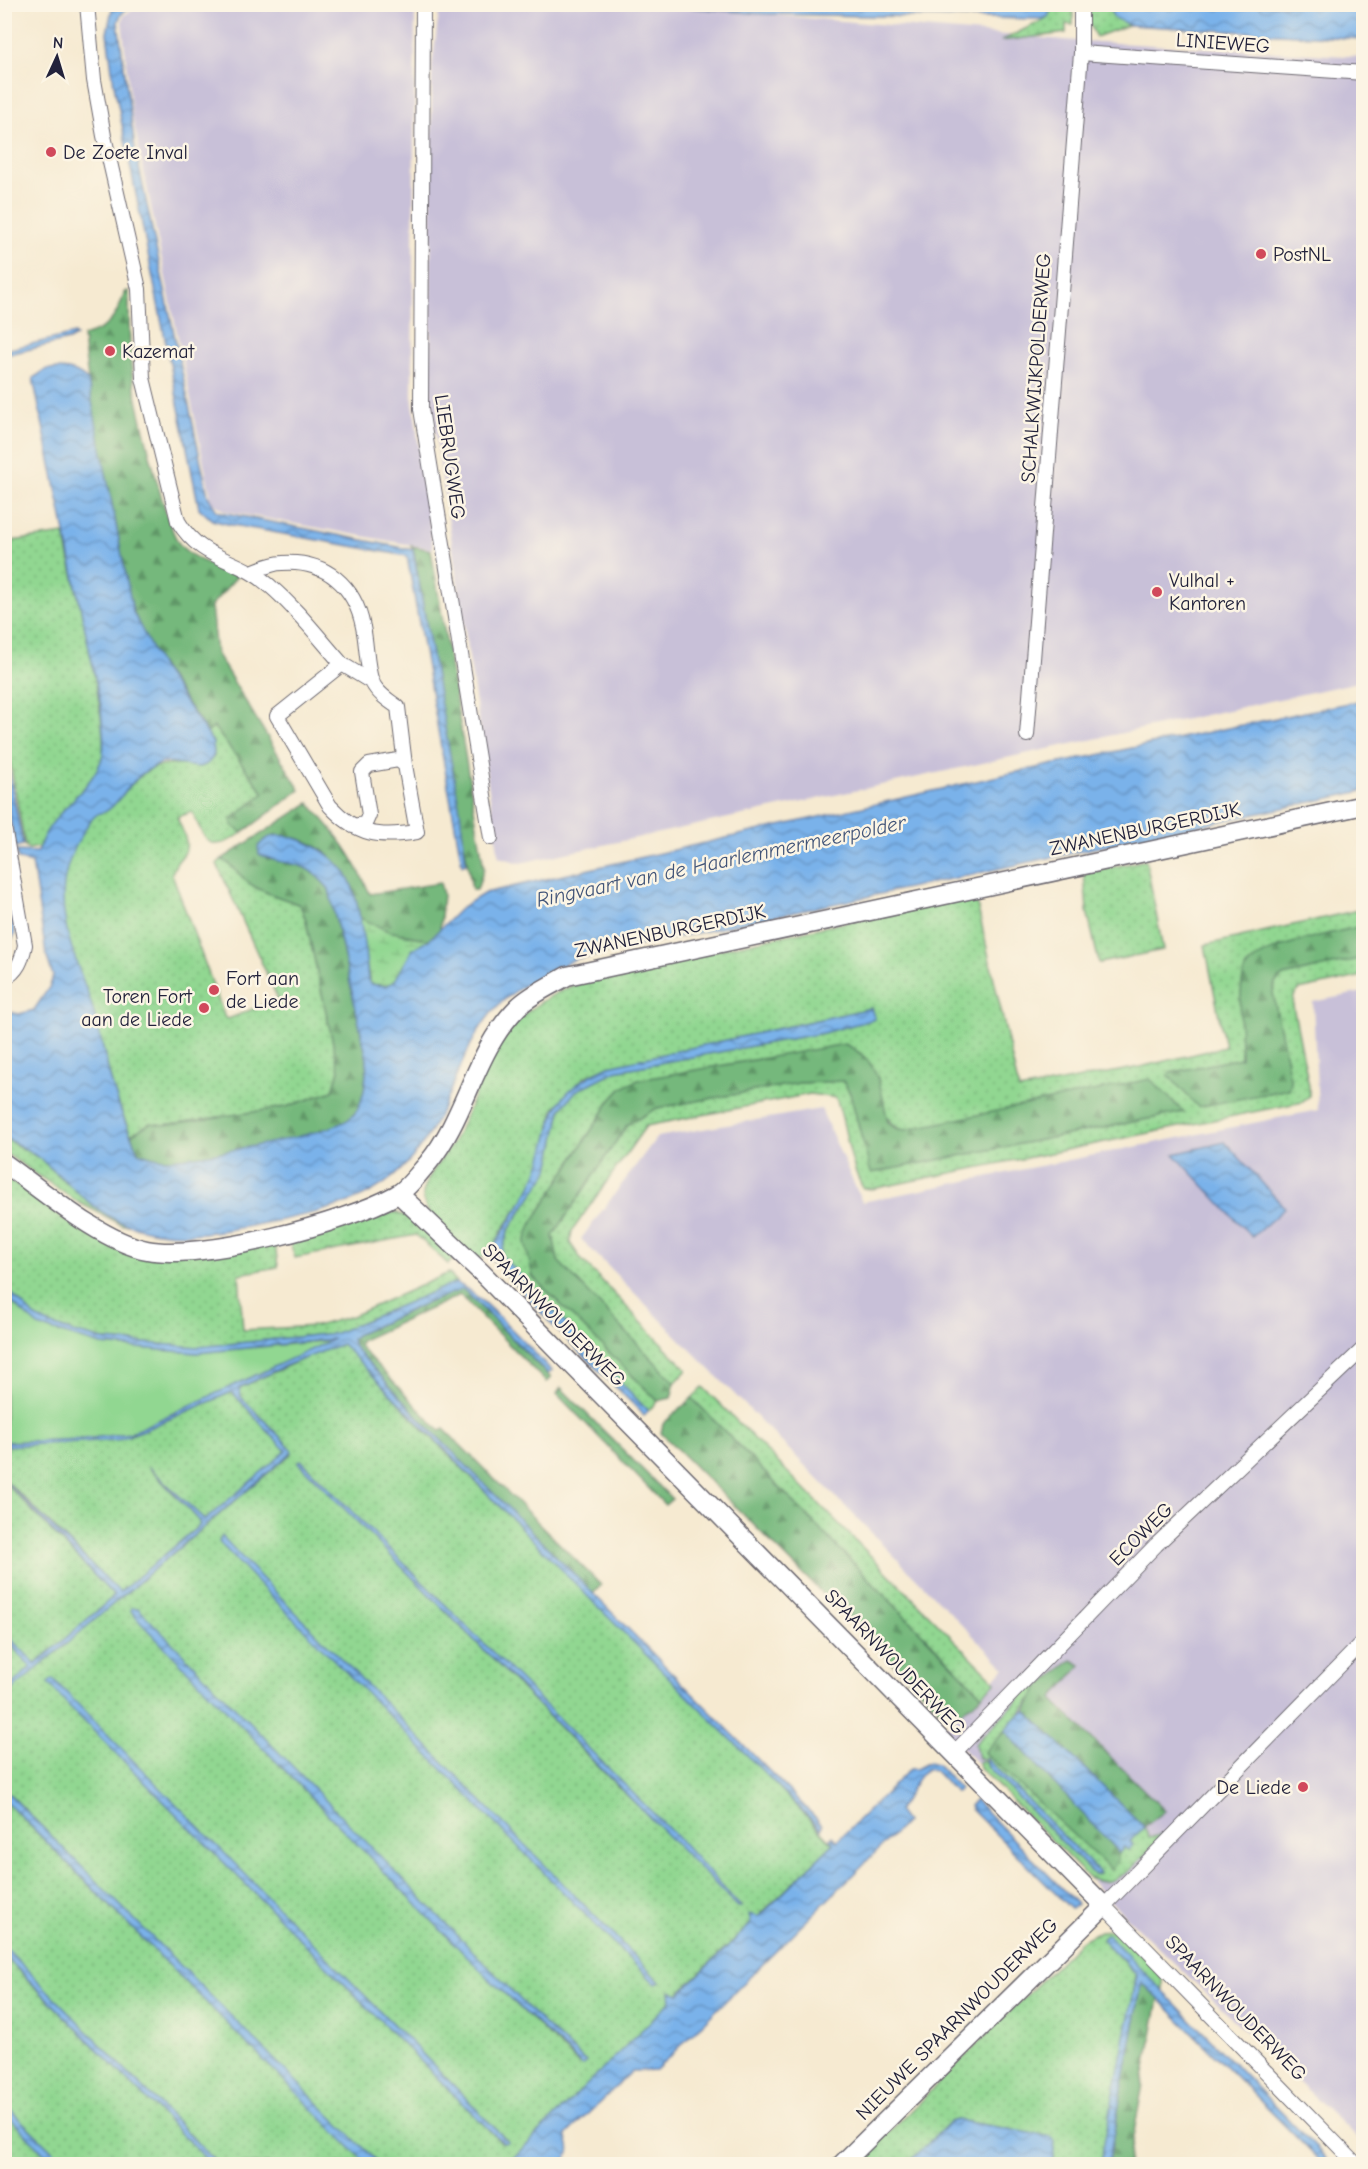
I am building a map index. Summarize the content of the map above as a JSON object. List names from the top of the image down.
{
  "streets": {
    "street": [
      "LINIEWEG",
      "SCHALKWIJKPOLDERWEG",
      "LIEBRUGWEG",
      "ZWANENBURGERDIJK",
      "SPAARNWOUDERWEG",
      "ECOWEG",
      "NIEUWE SPAARNWOUDERWEG"
    ]
  },
  "crossings": [
    ["LINIEWEG", "SCHALKWIJKPOLDERWEG"],
    ["ZWANENBURGERDIJK", "SPAARNWOUDERWEG"],
    ["SPAARNWOUDERWEG", "ECOWEG"],
    ["SPAARNWOUDERWEG", "NIEUWE SPAARNWOUDERWEG"]
  ],
  "water": ["Ringvaart van de Haarlemmermeerpolder"],
  "places": [
    "De Zoete Inval",
    "PostNL",
    "Kazemat",
    "Vulhal + Kantoren",
    "Fort aan de Liede",
    "Toren Fort aan de Liede",
    "De Liede"
  ],
  "north": "top"
}
